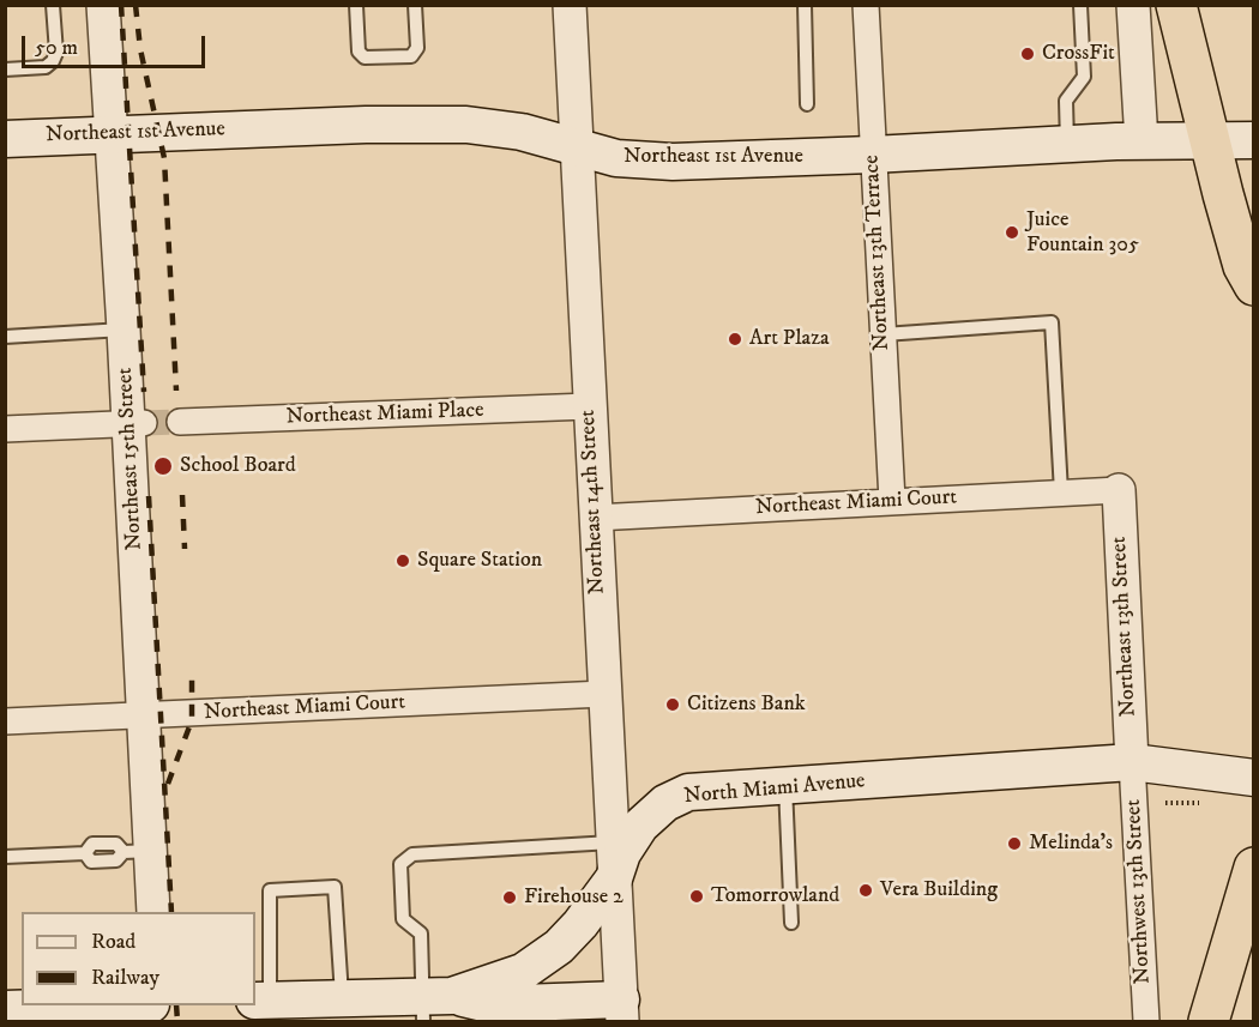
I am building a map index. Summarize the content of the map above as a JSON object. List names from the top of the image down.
{
  "streets": {
    "main road": ["Northeast 1st Avenue", "North Miami Avenue"],
    "street": [
      "Northeast 13th Terrace",
      "Northeast Miami Place",
      "Northeast 15th Street",
      "Northeast 14th Street",
      "Northeast Miami Court",
      "Northeast 13th Street",
      "Northwest 13th Street"
    ]
  },
  "crossings": [
    ["Northeast 1st Avenue", "Northeast 13th Terrace"],
    ["Northeast 1st Avenue", "Northeast 15th Street"],
    ["Northeast 1st Avenue", "Northeast 14th Street"],
    ["Northeast 13th Terrace", "Northeast Miami Court"],
    ["Northeast Miami Place", "Northeast 14th Street"],
    ["Northeast 15th Street", "Northeast Miami Court"],
    ["Northeast 14th Street", "Northeast Miami Court"],
    ["Northeast 14th Street", "North Miami Avenue"],
    ["Northeast Miami Court", "Northeast 13th Street"],
    ["Northeast 13th Street", "North Miami Avenue"],
    ["Northeast 13th Street", "Northwest 13th Street"],
    ["North Miami Avenue", "Northwest 13th Street"]
  ],
  "places": [
    "CrossFit",
    "Juice Fountain 305",
    "Art Plaza",
    "School Board",
    "Square Station",
    "Citizens Bank",
    "Melinda's",
    "Vera Building",
    "Tomorrowland",
    "Firehouse 2"
  ],
  "legend": ["Road", "Railway"],
  "scale_bar": "50 m"
}
